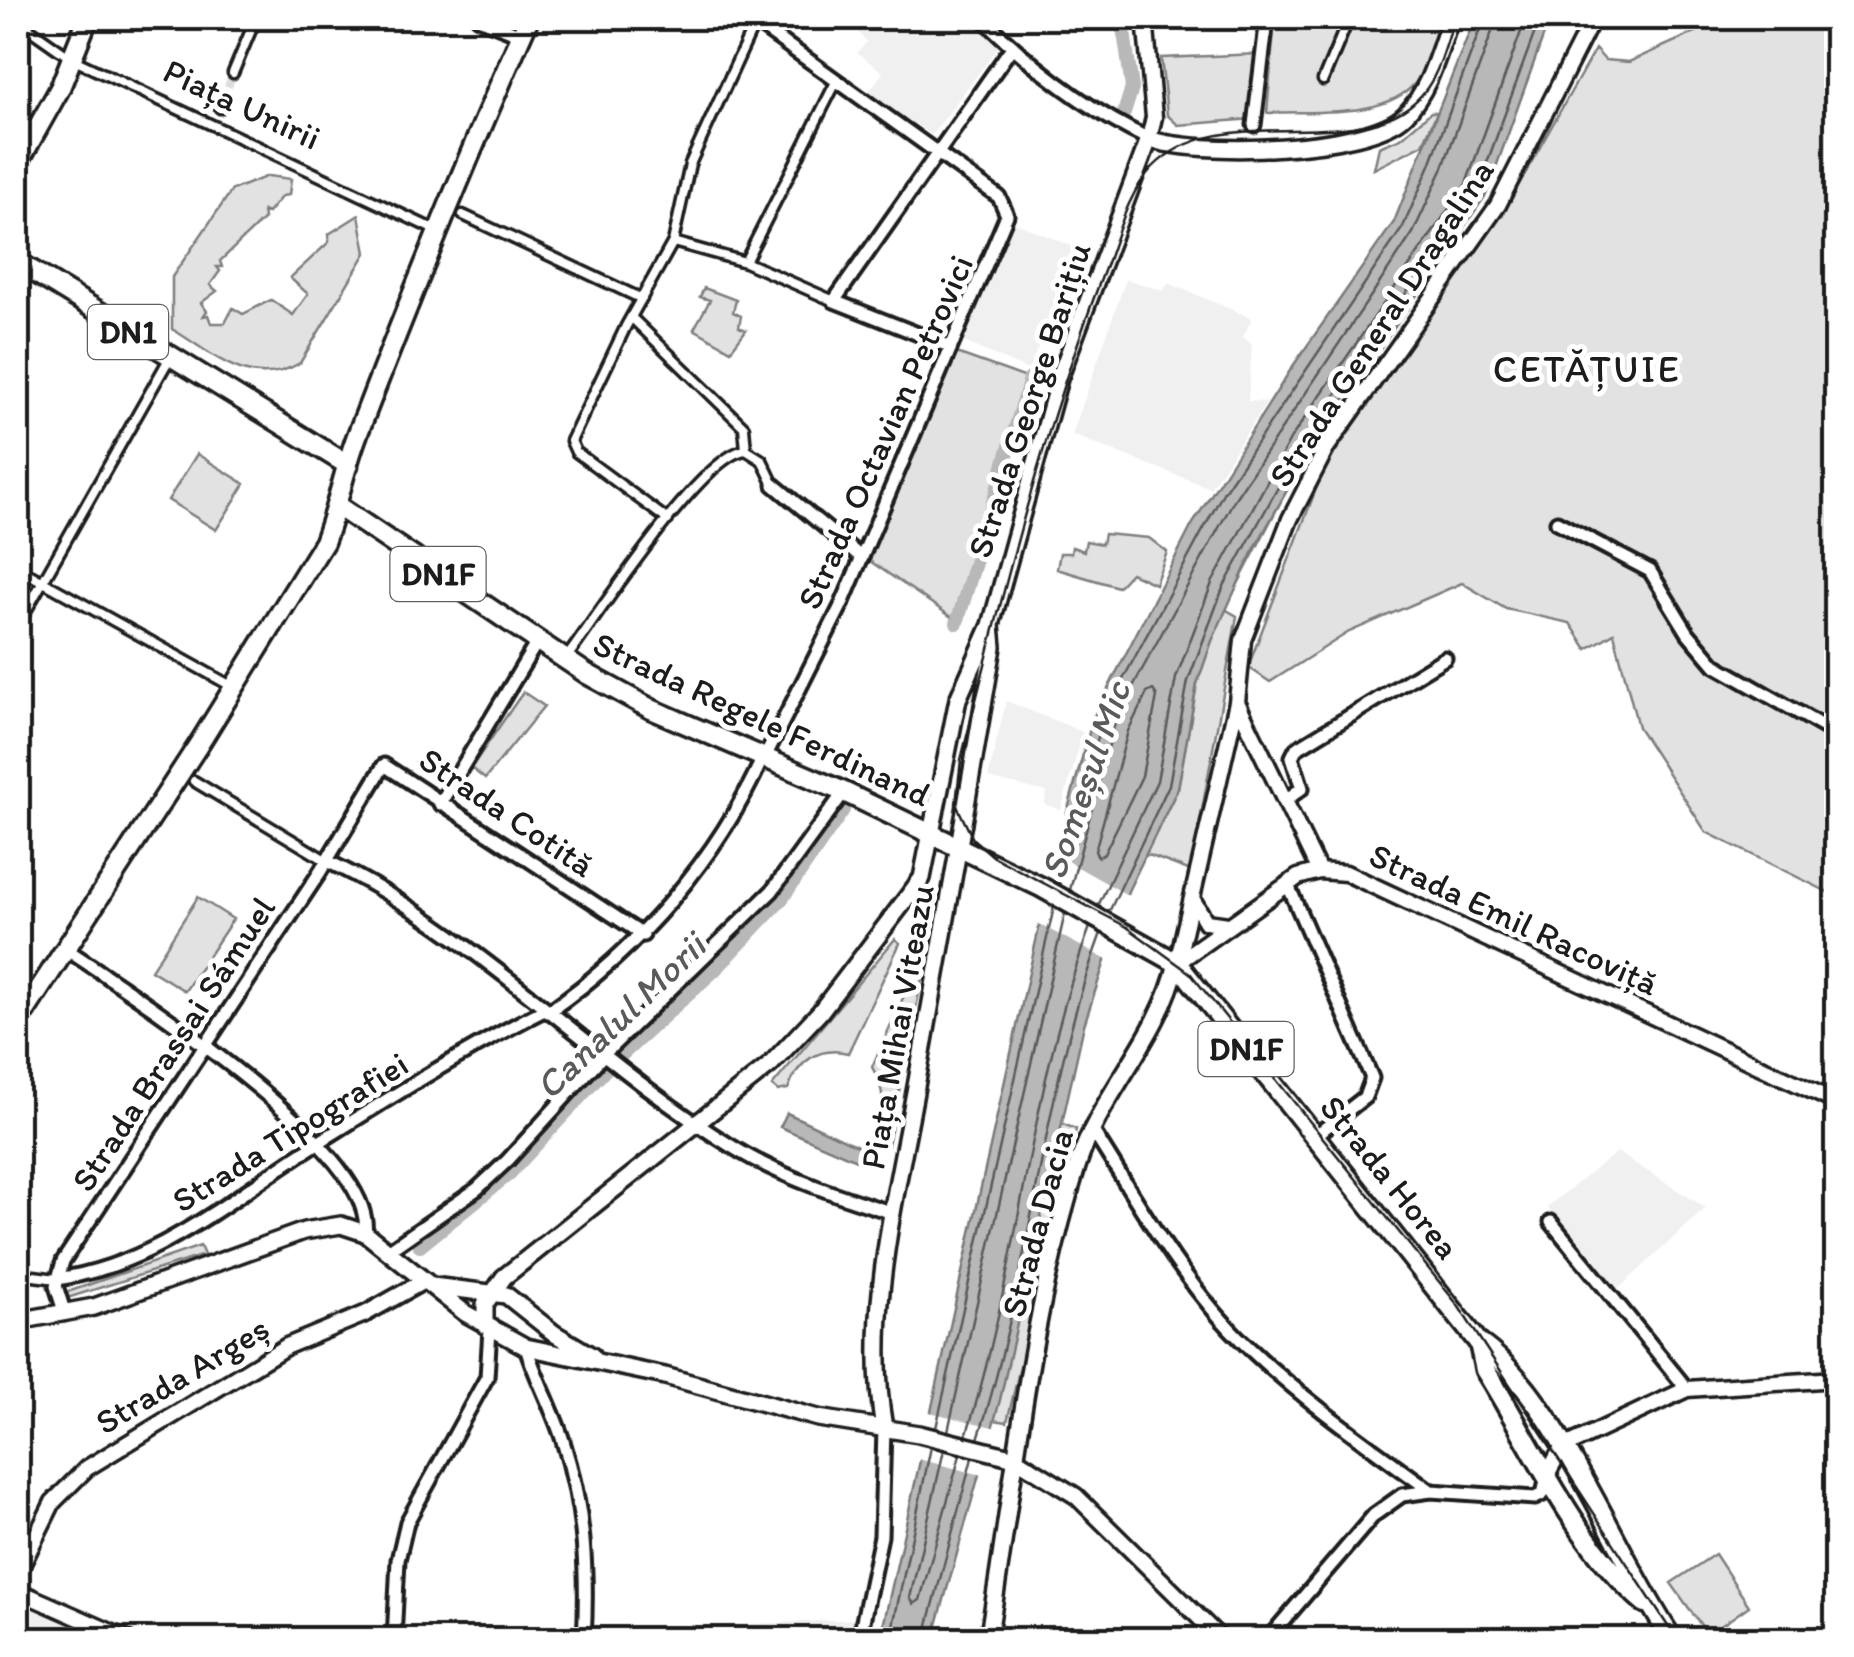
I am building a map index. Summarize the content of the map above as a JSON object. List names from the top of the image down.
{
  "streets": {
    "main road": [
      "DN1",
      "Strada George Barițiu",
      "DN1F",
      "Strada Regele Ferdinand",
      "Piața Mihai Viteazu",
      "Strada Horea",
      "Strada Dacia"
    ],
    "street": [
      "Piața Unirii",
      "Strada General Dragalina",
      "Strada Octavian Petrovici",
      "Strada Cotită",
      "Strada Emil Racoviță",
      "Strada Brassai Sámuel",
      "Strada Tipografiei",
      "Strada Argeș"
    ]
  },
  "crossings": [
    ["Strada General Dragalina", "Strada Emil Racoviță"],
    ["Strada General Dragalina", "Strada Horea"],
    ["Strada General Dragalina", "Strada Dacia"],
    ["Strada George Barițiu", "Strada Regele Ferdinand"],
    ["Strada George Barițiu", "Piața Mihai Viteazu"],
    ["Strada George Barițiu", "Strada Horea"],
    ["Strada Octavian Petrovici", "Strada Regele Ferdinand"],
    ["Strada Octavian Petrovici", "Strada Tipografiei"],
    ["Strada Regele Ferdinand", "Piața Mihai Viteazu"],
    ["Strada Regele Ferdinand", "Strada Tipografiei"],
    ["Strada Regele Ferdinand", "Strada Horea"],
    ["Strada Cotită", "Strada Brassai Sámuel"],
    ["Strada Cotită", "Strada Tipografiei"],
    ["Strada Emil Racoviță", "Strada Horea"],
    ["Strada Emil Racoviță", "Strada Dacia"],
    ["Piața Mihai Viteazu", "Strada Horea"],
    ["Strada Brassai Sámuel", "Strada Tipografiei"],
    ["Strada Horea", "Strada Dacia"]
  ],
  "districts": ["CETĂȚUIE"],
  "water": ["Someșul Mic", "Canalul Morii"]
}
